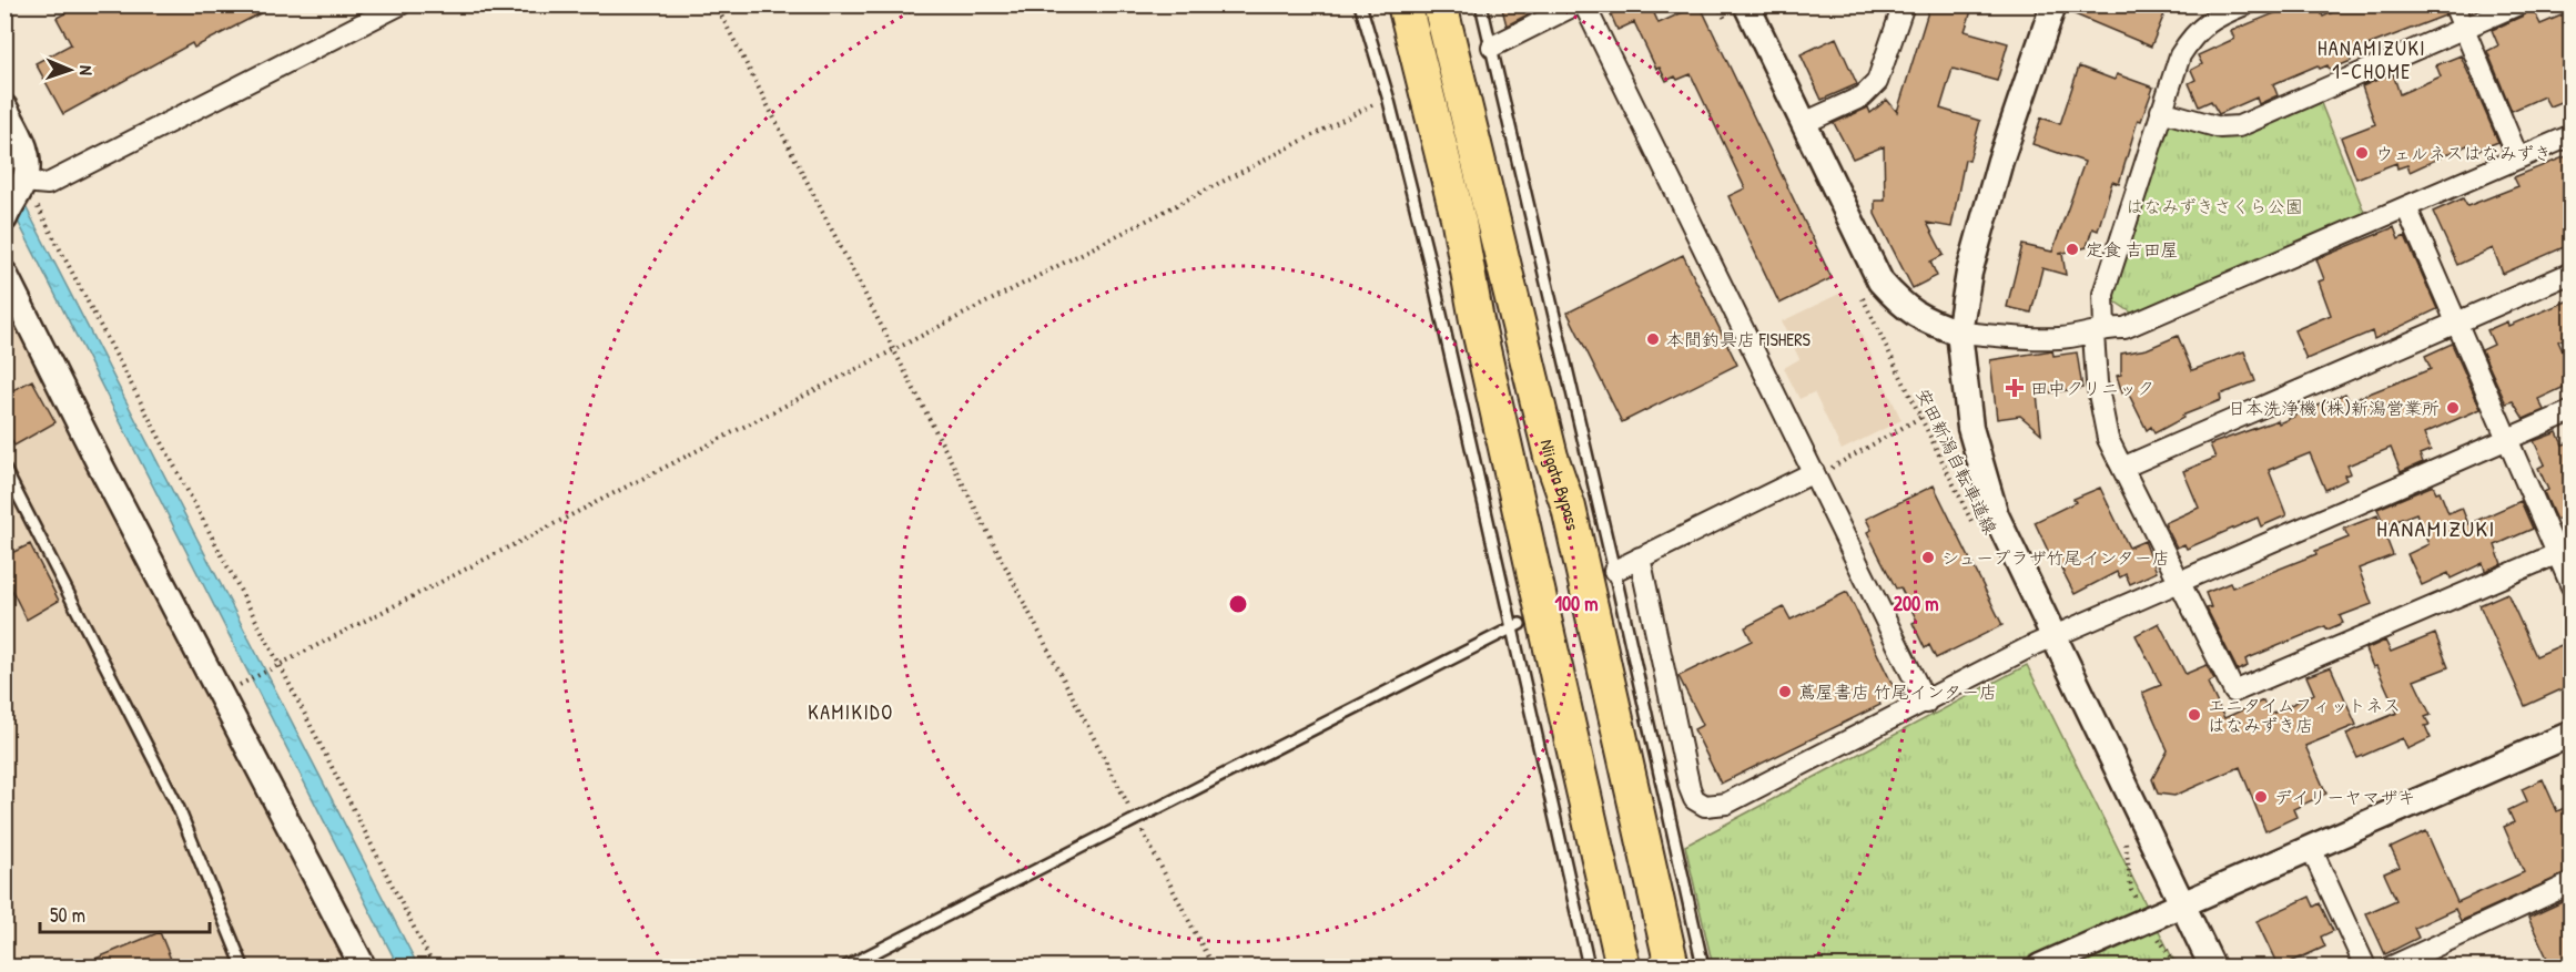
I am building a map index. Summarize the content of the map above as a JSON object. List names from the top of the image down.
{
  "streets": {
    "highway": ["Niigata Bypass"],
    "path": ["安田新潟自転車道線"]
  },
  "districts": ["HANAMIZUKI 1-CHOME", "HANAMIZUKI", "KAMIKIDO"],
  "parks": ["はなみずきさくら公園"],
  "places": {
    "other": [
      "ウェルネスはなみずき",
      "定食 吉田屋",
      "本間釣具店 FISHERS",
      "日本洗浄機 (株)新潟営業所",
      "シュープラザ竹尾インター店",
      "蔦屋書店 竹尾インター店",
      "エニタイムフィットネス はなみずき店",
      "デイリーヤマザキ"
    ],
    "health": ["田中クリニック"]
  },
  "scale_bar": "50 m",
  "north": "right",
  "rings": ["100 m", "200 m"]
}
